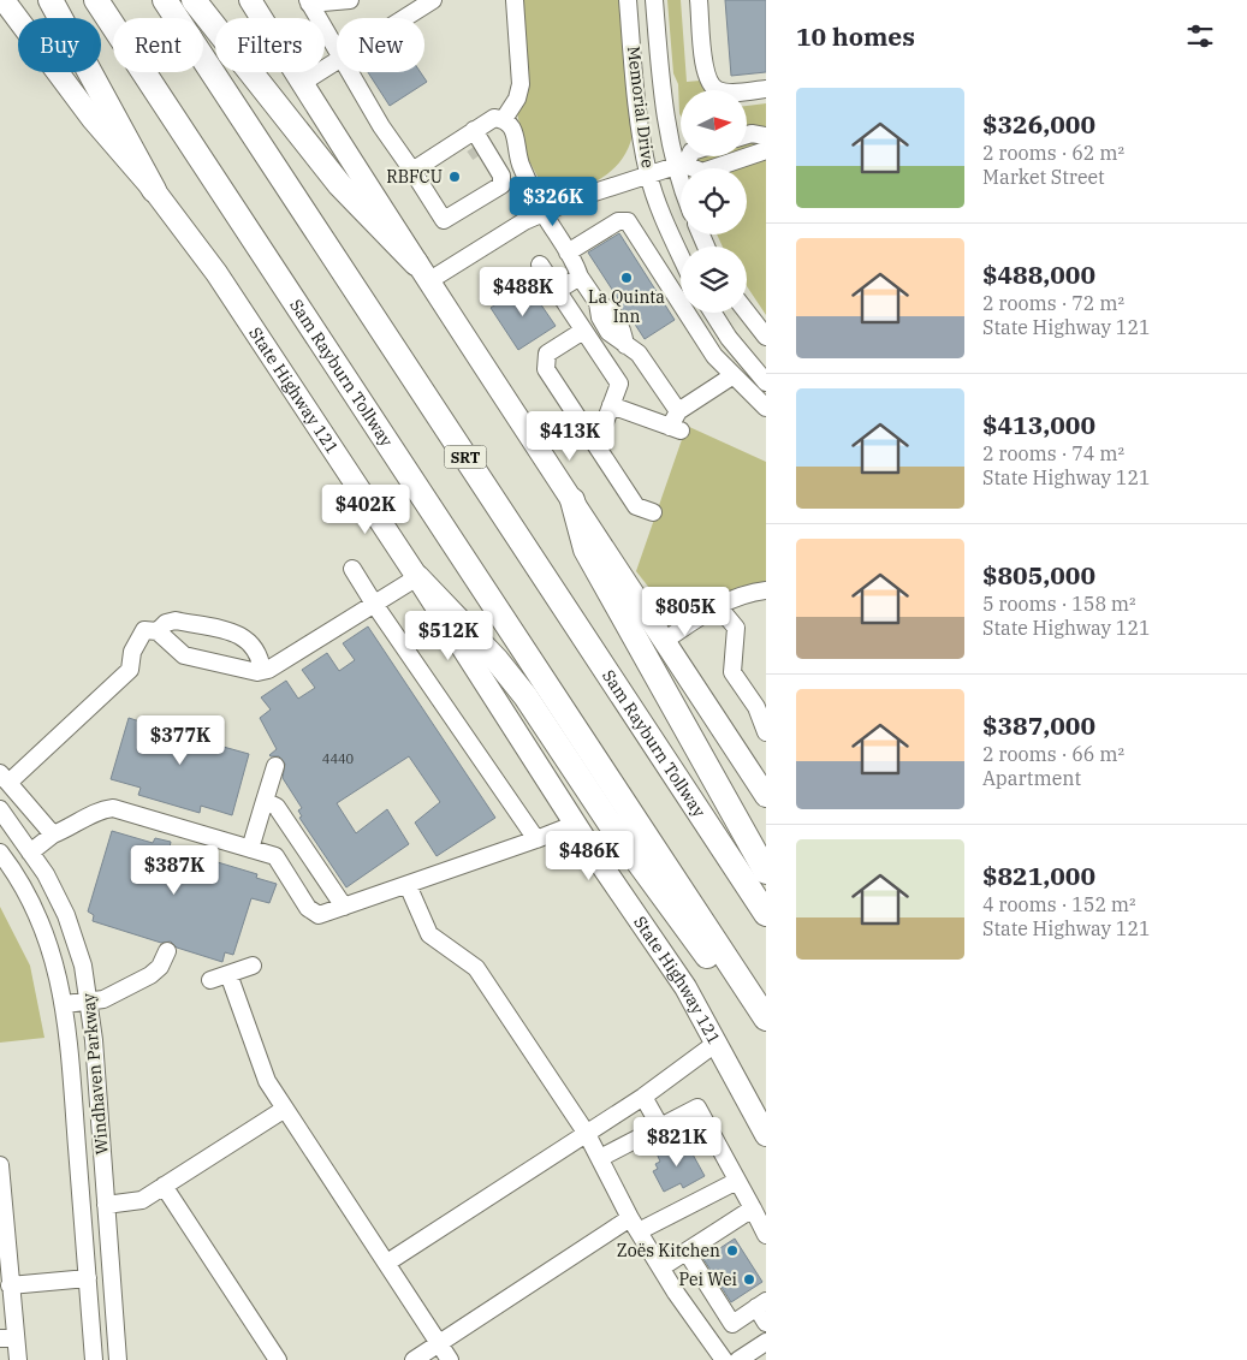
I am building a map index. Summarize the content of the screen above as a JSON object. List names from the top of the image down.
{
  "streets": {
    "highway": ["Sam Rayburn Tollway", "SRT"],
    "main road": ["State Highway 121"],
    "street": ["Memorial Drive", "Windhaven Parkway"]
  },
  "places": [
    "RBFCU",
    "La Quinta Inn",
    "Zoës Kitchen",
    "Pei Wei"
  ],
  "house_numbers": ["4440"],
  "north": "right",
  "page": {
    "heading": "10 homes",
    "chip": [
      "Buy",
      "Rent",
      "Filters",
      "New"
    ],
    "list": [
      {
        "name": "$326,000",
        "note": "2 rooms · 62 m² · Market Street"
      },
      {
        "name": "$488,000",
        "note": "2 rooms · 72 m² · State Highway 121"
      },
      {
        "name": "$413,000",
        "note": "2 rooms · 74 m² · State Highway 121"
      },
      {
        "name": "$805,000",
        "note": "5 rooms · 158 m² · State Highway 121"
      },
      {
        "name": "$387,000",
        "note": "2 rooms · 66 m² · Apartment"
      },
      {
        "name": "$821,000",
        "note": "4 rooms · 152 m² · State Highway 121"
      }
    ],
    "price": [
      "$326K",
      "$488K",
      "$413K",
      "$402K",
      "$805K",
      "$512K",
      "$377K",
      "$486K",
      "$387K",
      "$821K"
    ]
  }
}
